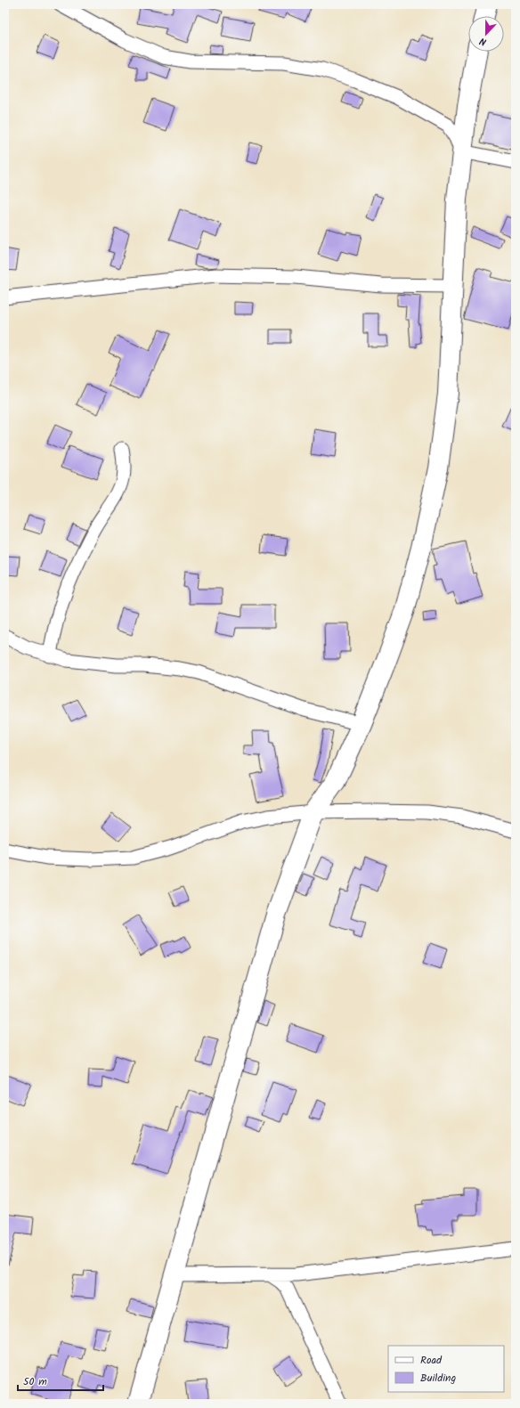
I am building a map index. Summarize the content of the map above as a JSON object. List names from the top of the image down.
{
  "legend": ["Road", "Building"],
  "scale_bar": "50 m",
  "north": "bottom"
}
